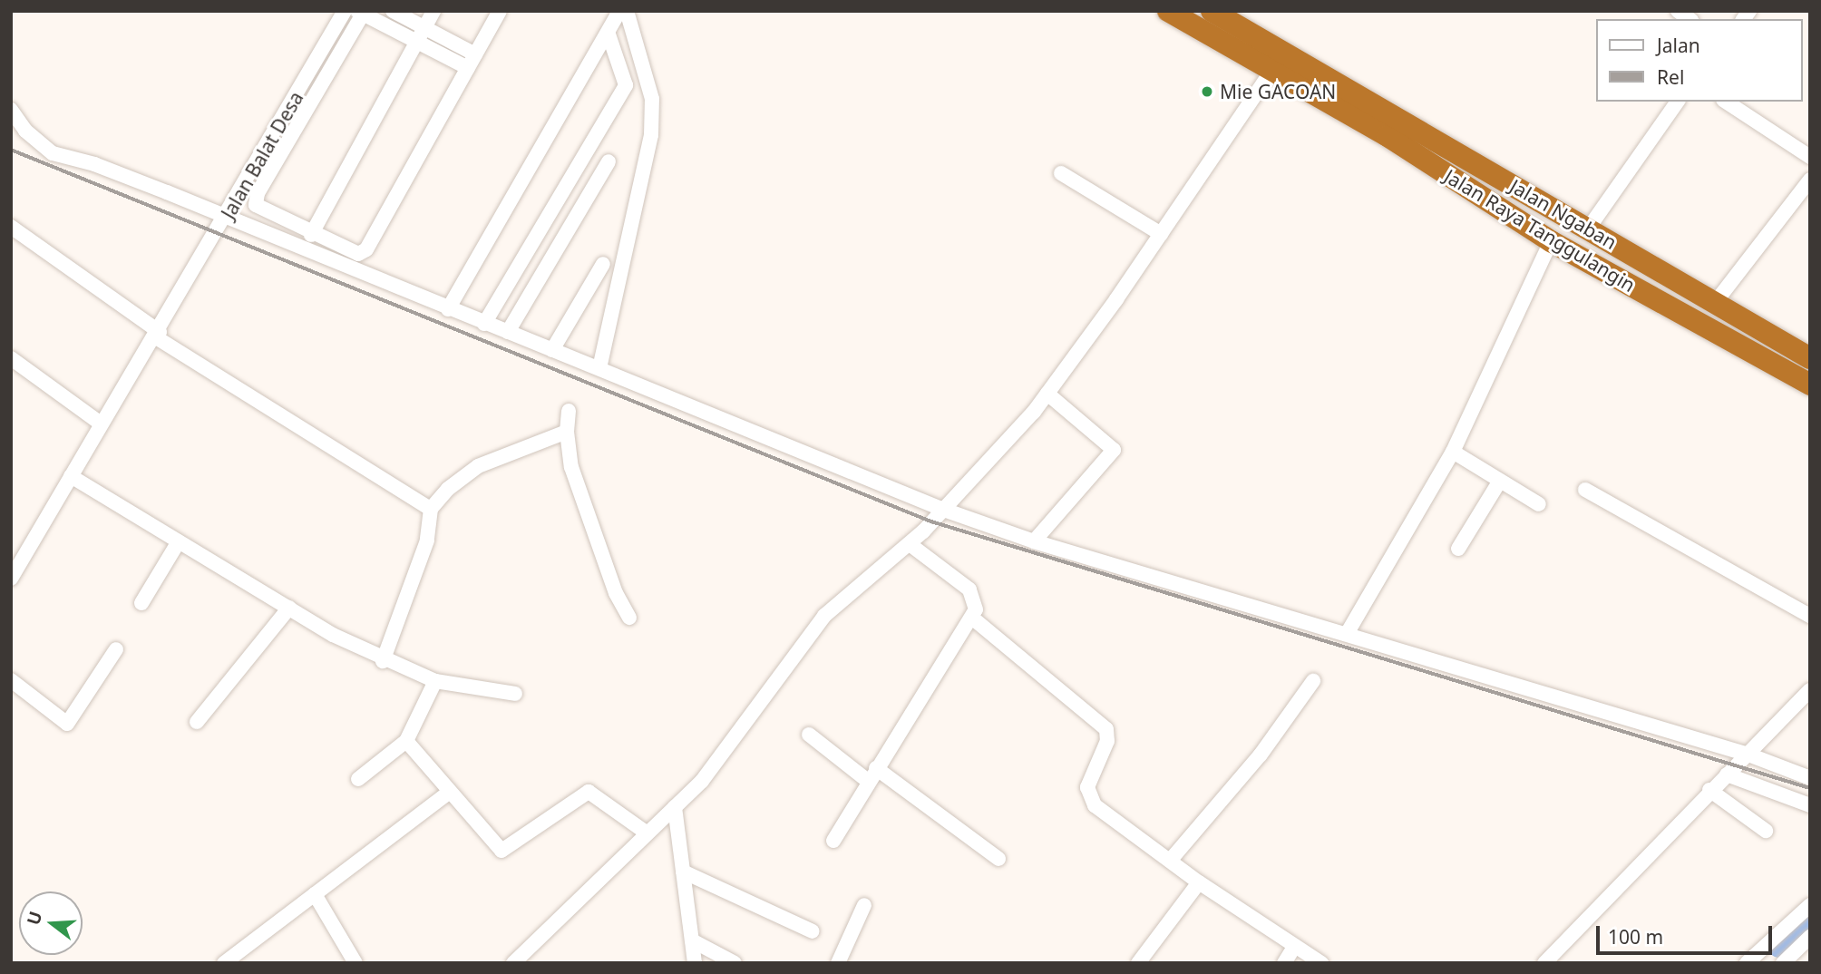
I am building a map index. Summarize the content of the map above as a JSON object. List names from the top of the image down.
{
  "streets": {
    "highway": ["Jalan Ngaban", "Jalan Raya Tanggulangin"],
    "street": ["Jalan Balat Desa"]
  },
  "crossings": [
    ["Jalan Ngaban", "Jalan Raya Tanggulangin"]
  ],
  "places": ["Mie GACOAN"],
  "legend": ["Jalan", "Rel"],
  "scale_bar": "100 m",
  "north": "left"
}
